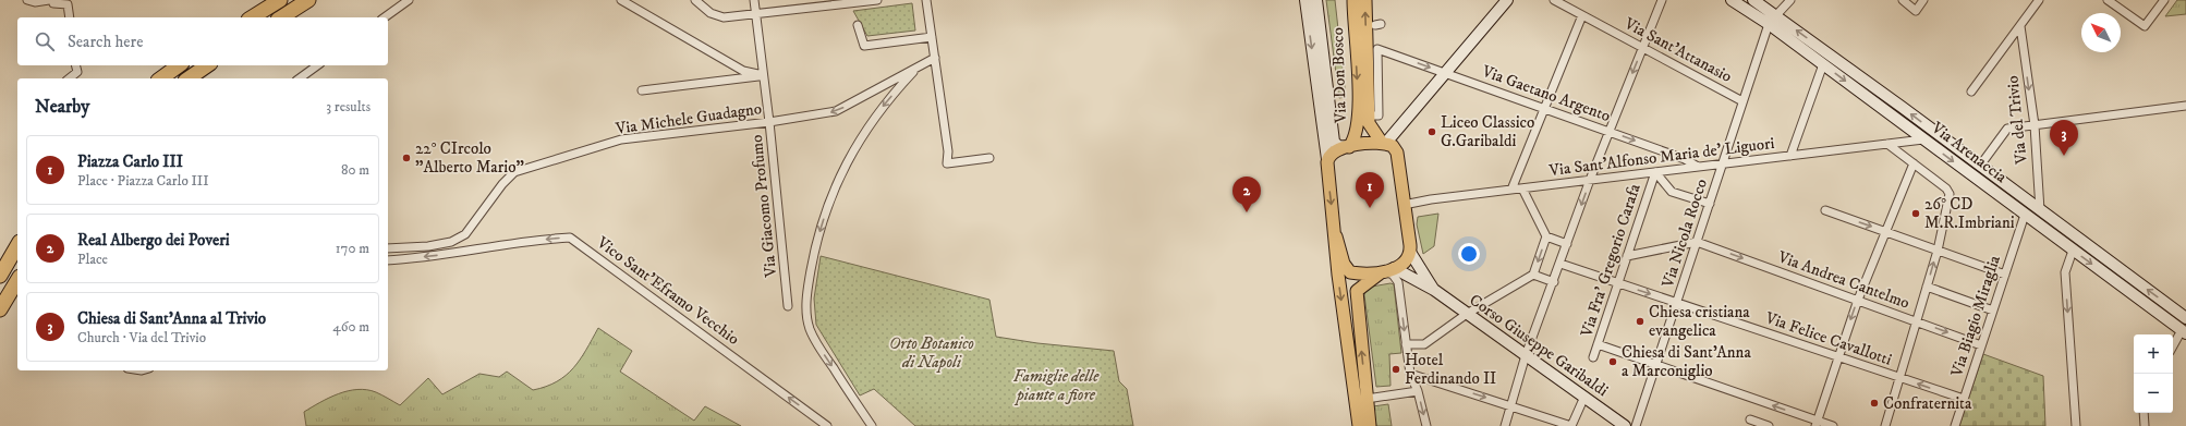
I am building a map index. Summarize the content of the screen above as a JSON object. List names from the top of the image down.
{
  "streets": {
    "main road": ["Via Don Bosco", "Via Arenaccia", "Corso Giuseppe Garibaldi"],
    "street": [
      "Via Sant'Attanasio",
      "Via Gaetano Argento",
      "Via Michele Guadagno",
      "Via del Trivio",
      "Via Sant'Alfonso Maria de' Liguori",
      "Via Giacomo Profumo",
      "Via Nicola Rocco",
      "Via Fra' Gregorio Carafa",
      "Via Andrea Cantelmo",
      "Vico Sant'Eframo Vecchio",
      "Via Biagio Miraglia",
      "Via Felice Cavallotti"
    ]
  },
  "crossings": [
    ["Via Sant'Attanasio", "Via Nicola Rocco"],
    ["Via Don Bosco", "Via Gaetano Argento"],
    ["Via Don Bosco", "Via Sant'Alfonso Maria de' Liguori"],
    ["Via Don Bosco", "Corso Giuseppe Garibaldi"],
    ["Via Gaetano Argento", "Via Sant'Alfonso Maria de' Liguori"],
    ["Via Michele Guadagno", "Via Giacomo Profumo"],
    ["Via del Trivio", "Via Arenaccia"],
    ["Via Arenaccia", "Via Sant'Alfonso Maria de' Liguori"],
    ["Via Arenaccia", "Via Nicola Rocco"],
    ["Via Arenaccia", "Via Biagio Miraglia"],
    ["Via Sant'Alfonso Maria de' Liguori", "Via Nicola Rocco"],
    ["Via Sant'Alfonso Maria de' Liguori", "Via Fra' Gregorio Carafa"],
    ["Via Sant'Alfonso Maria de' Liguori", "Corso Giuseppe Garibaldi"],
    ["Via Nicola Rocco", "Via Andrea Cantelmo"],
    ["Via Nicola Rocco", "Via Felice Cavallotti"],
    ["Via Fra' Gregorio Carafa", "Via Felice Cavallotti"],
    ["Via Andrea Cantelmo", "Via Biagio Miraglia"],
    ["Via Biagio Miraglia", "Via Felice Cavallotti"]
  ],
  "one_way": ["Via del Trivio", "Via Andrea Cantelmo", "Vico Sant'Eframo Vecchio"],
  "parks": ["Orto Botanico di Napoli", "Famiglie delle piante a fiore"],
  "places": [
    "Liceo Classico G.Garibaldi",
    "22° CIrcolo \"Alberto Mario\"",
    "26° CD M.R.Imbriani",
    "Chiesa cristiana evangelica",
    "Chiesa di Sant'Anna a Marconiglio",
    "Hotel Ferdinando II",
    "Confraternita"
  ],
  "north": "top left",
  "page": {
    "search": "Search here",
    "heading": ["Nearby", "3 results"],
    "pins": ["3", "1", "2"],
    "list": [
      {
        "mark": "1",
        "name": "Piazza Carlo III",
        "note": "Place · Piazza Carlo III",
        "value": "80 m"
      },
      {
        "mark": "2",
        "name": "Real Albergo dei Poveri",
        "note": "Place",
        "value": "170 m"
      },
      {
        "mark": "3",
        "name": "Chiesa di Sant'Anna al Trivio",
        "note": "Church · Via del Trivio",
        "value": "460 m"
      }
    ],
    "map_buttons": ["+", "−"]
  }
}
